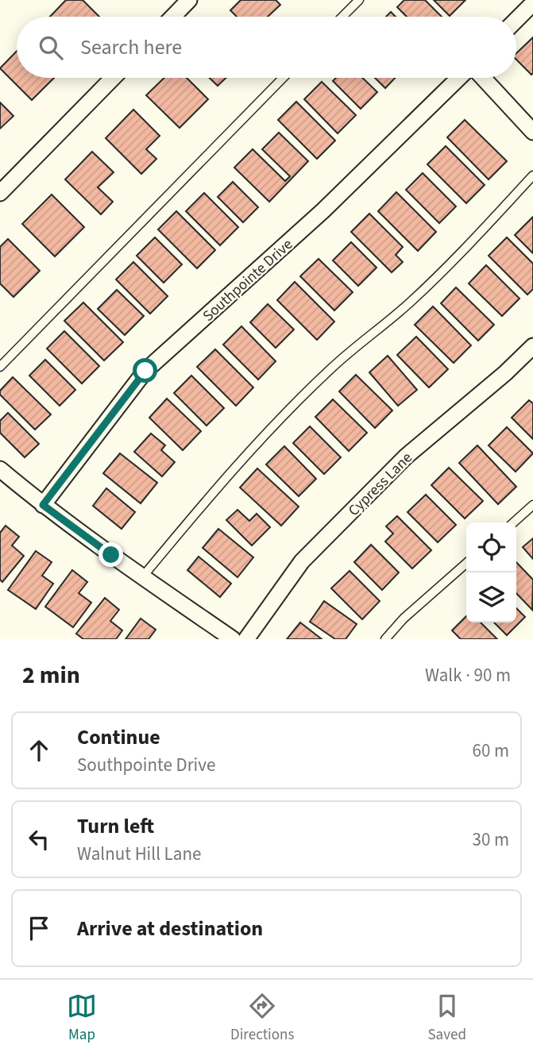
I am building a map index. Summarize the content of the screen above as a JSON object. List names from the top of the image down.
{
  "streets": {
    "street": ["Southpointe Drive", "Cypress Lane"]
  },
  "page": {
    "search": "Search here",
    "heading": ["2 min", "Walk · 90 m"],
    "list": [
      ["Continue", "Southpointe Drive", "60 m"],
      ["Turn left", "Walnut Hill Lane", "30 m"],
      "Arrive at destination"
    ],
    "nav": ["Map", "Directions", "Saved"]
  }
}
